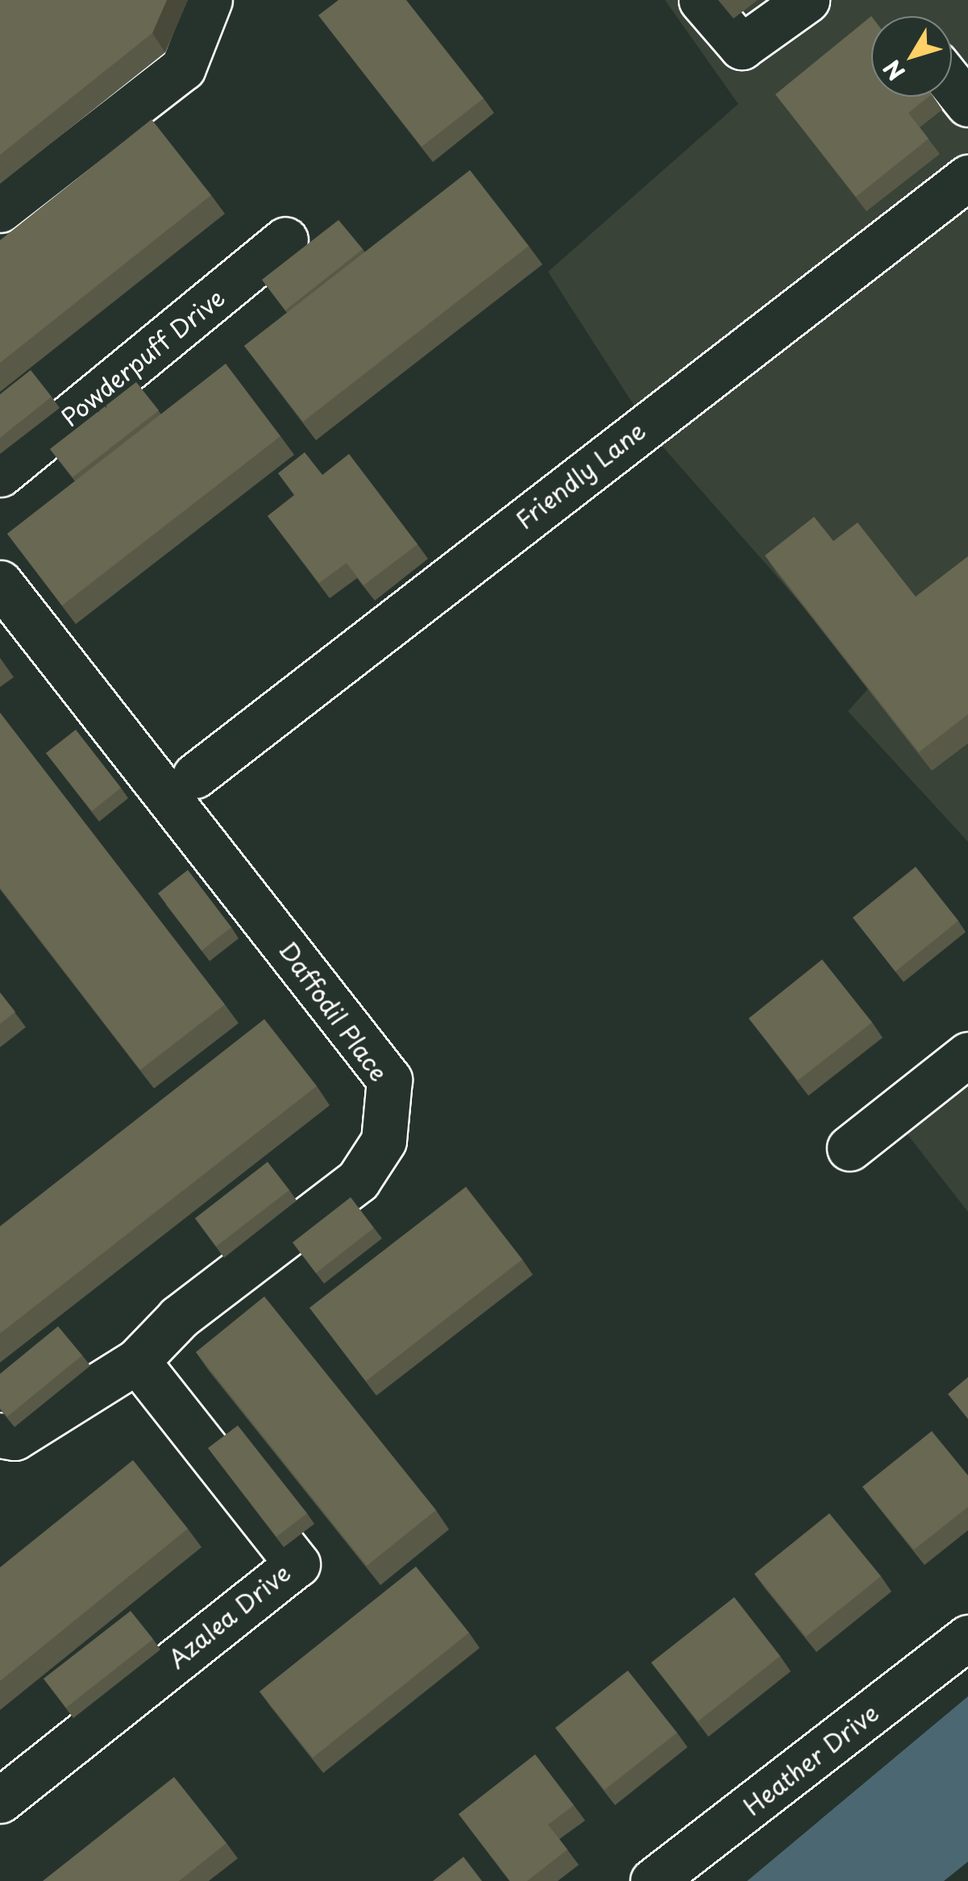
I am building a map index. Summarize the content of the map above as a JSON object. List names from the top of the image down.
{
  "streets": {
    "street": [
      "Powderpuff Drive",
      "Friendly Lane",
      "Daffodil Place",
      "Azalea Drive",
      "Heather Drive"
    ]
  },
  "crossings": [
    ["Daffodil Place", "Azalea Drive"]
  ],
  "north": "bottom left"
}
